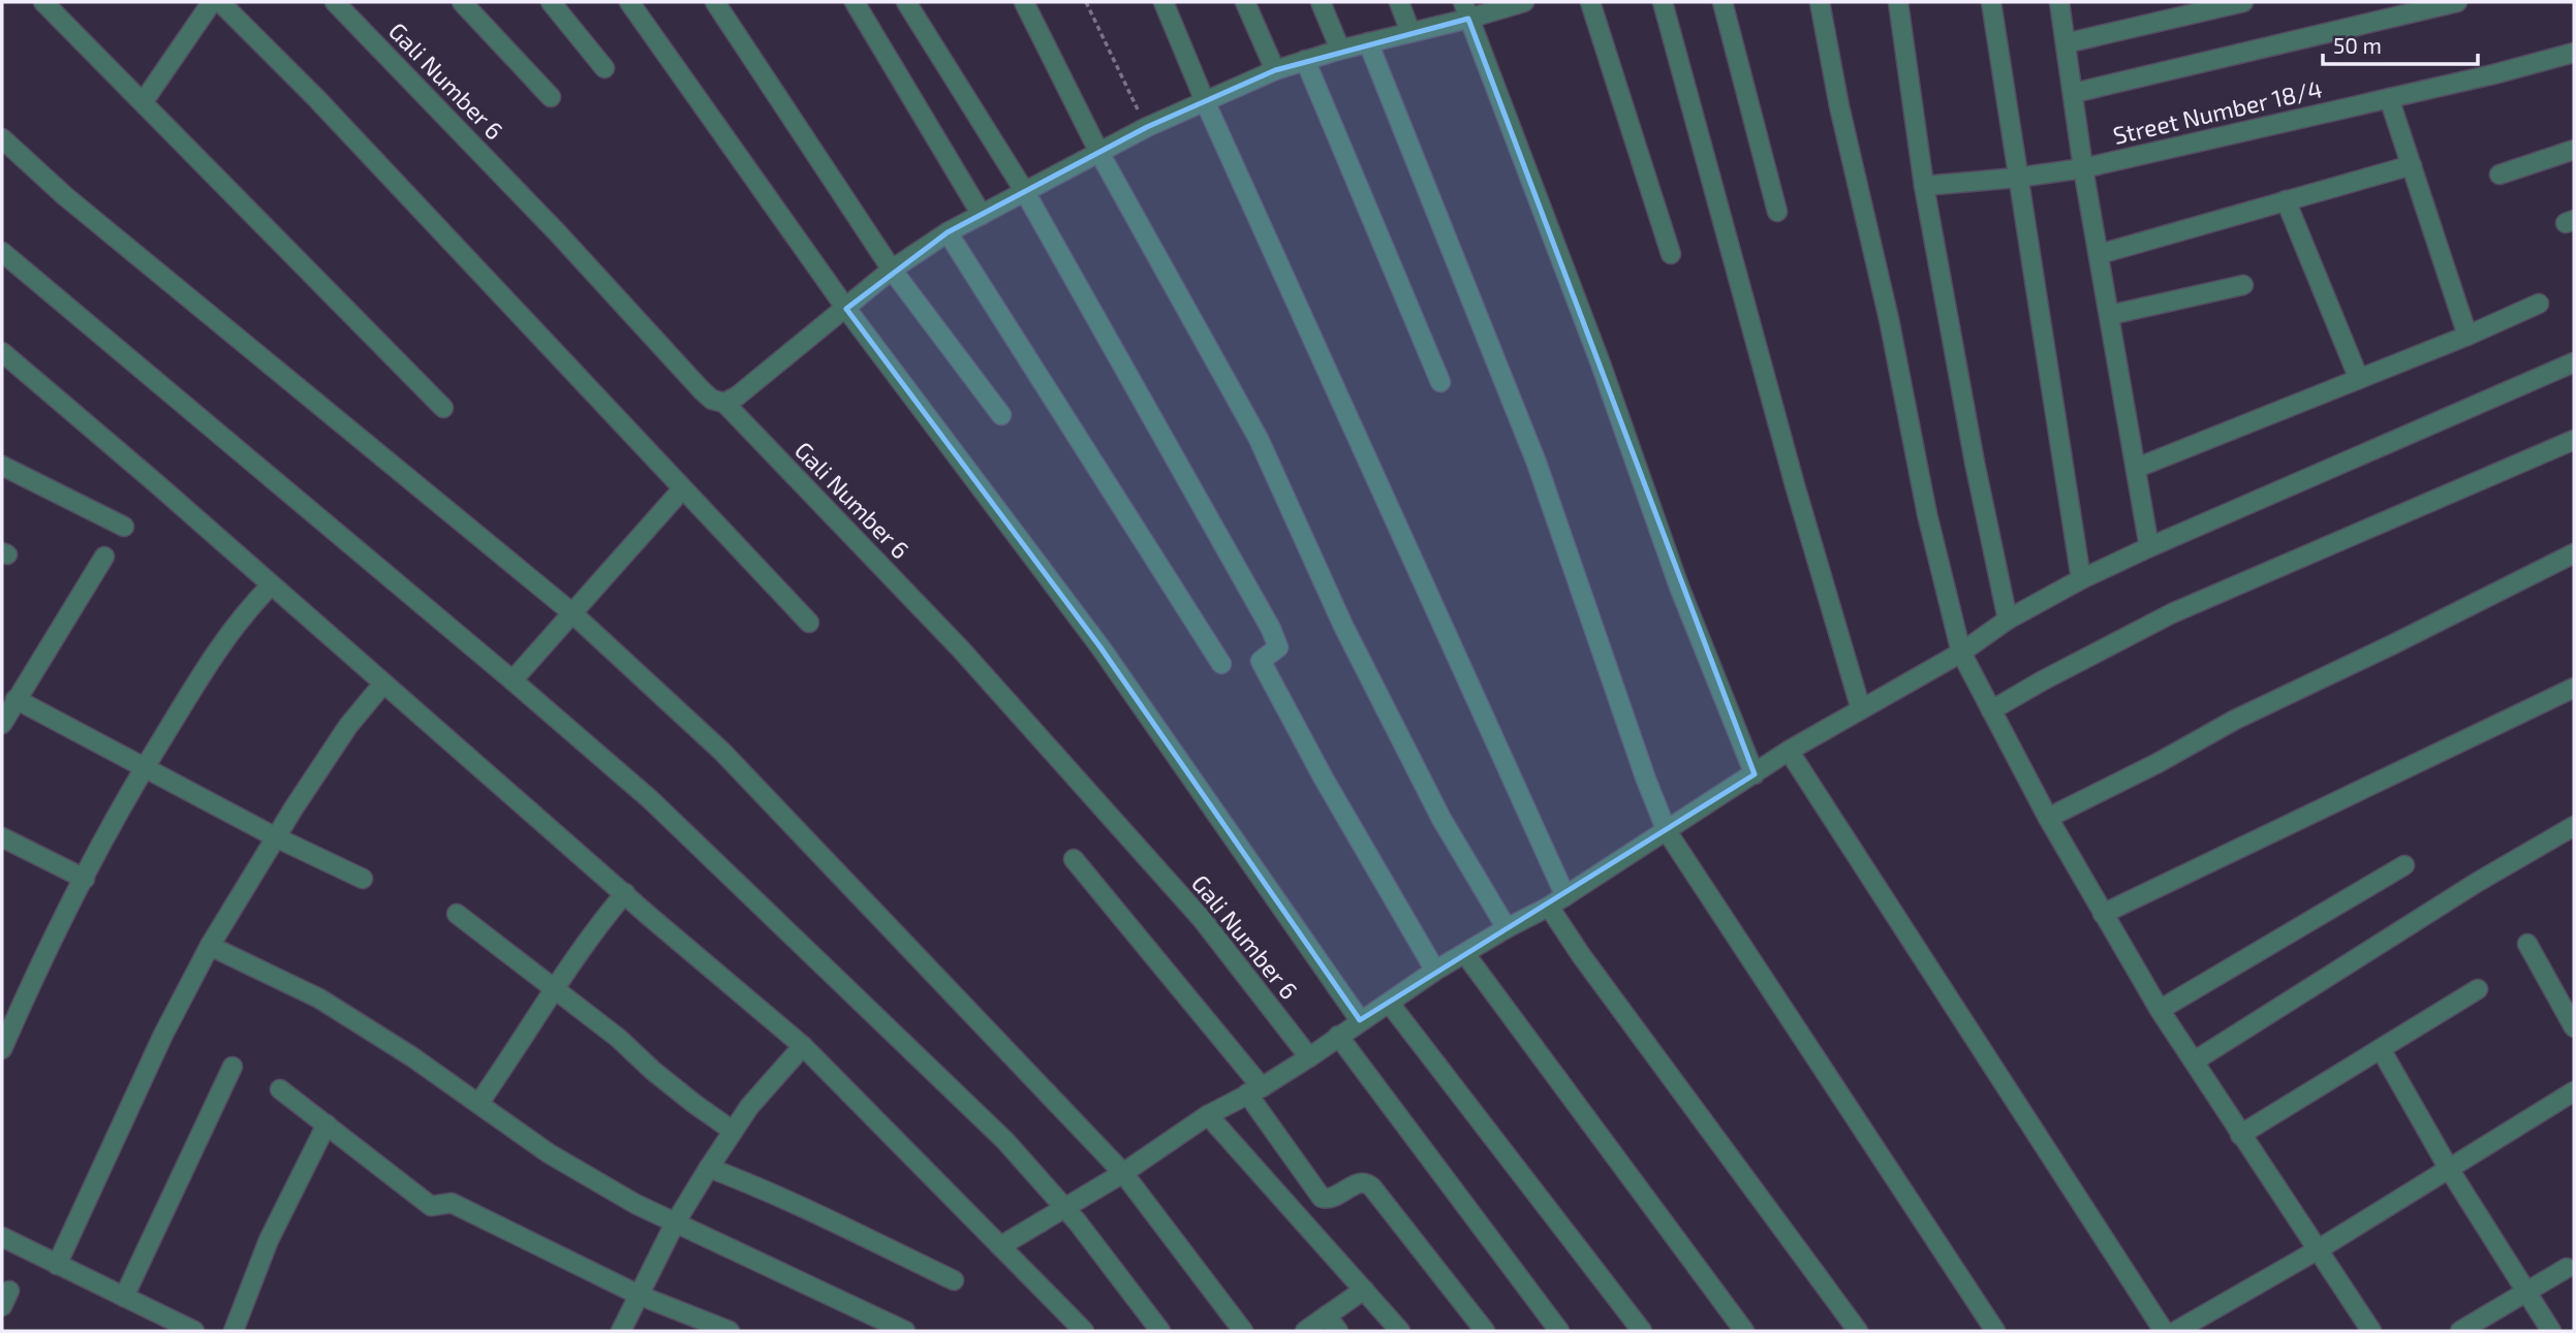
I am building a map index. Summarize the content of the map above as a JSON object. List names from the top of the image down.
{
  "streets": {
    "street": ["Gali Number 6", "Street Number 18/4"]
  },
  "scale_bar": "50 m"
}
